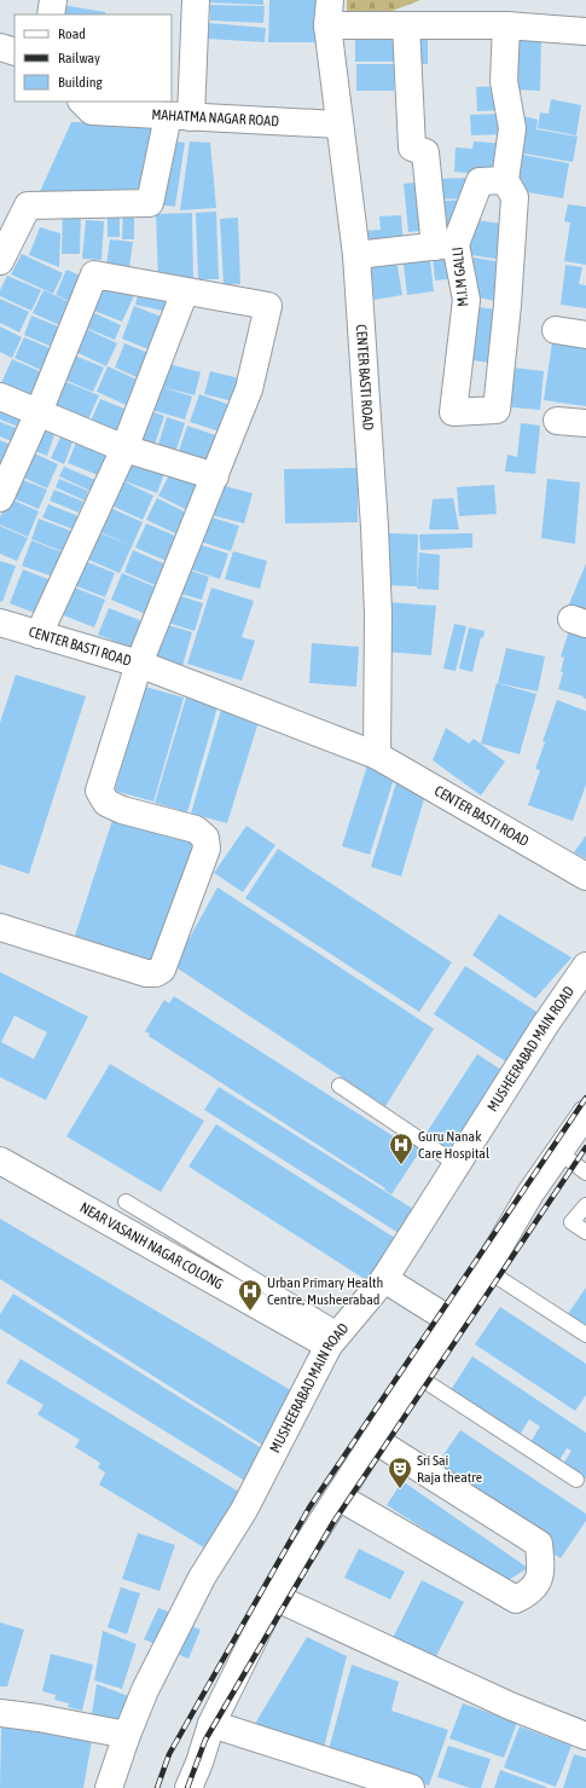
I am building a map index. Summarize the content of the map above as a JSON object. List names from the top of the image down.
{
  "streets": {
    "street": [
      "MAHATMA NAGAR ROAD",
      "M.I.M GALLI",
      "CENTER BASTI ROAD",
      "MUSHEERABAD MAIN ROAD",
      "NEAR VASANH NAGAR COLONG"
    ]
  },
  "crossings": [
    ["MAHATMA NAGAR ROAD", "CENTER BASTI ROAD"],
    ["MUSHEERABAD MAIN ROAD", "NEAR VASANH NAGAR COLONG"]
  ],
  "places": {
    "hospital": ["Guru Nanak Care Hospital", "Urban Primary Health Centre, Musheerabad"],
    "theatre": ["Sri Sai Raja theatre"]
  },
  "legend": ["Road", "Railway", "Building"]
}
